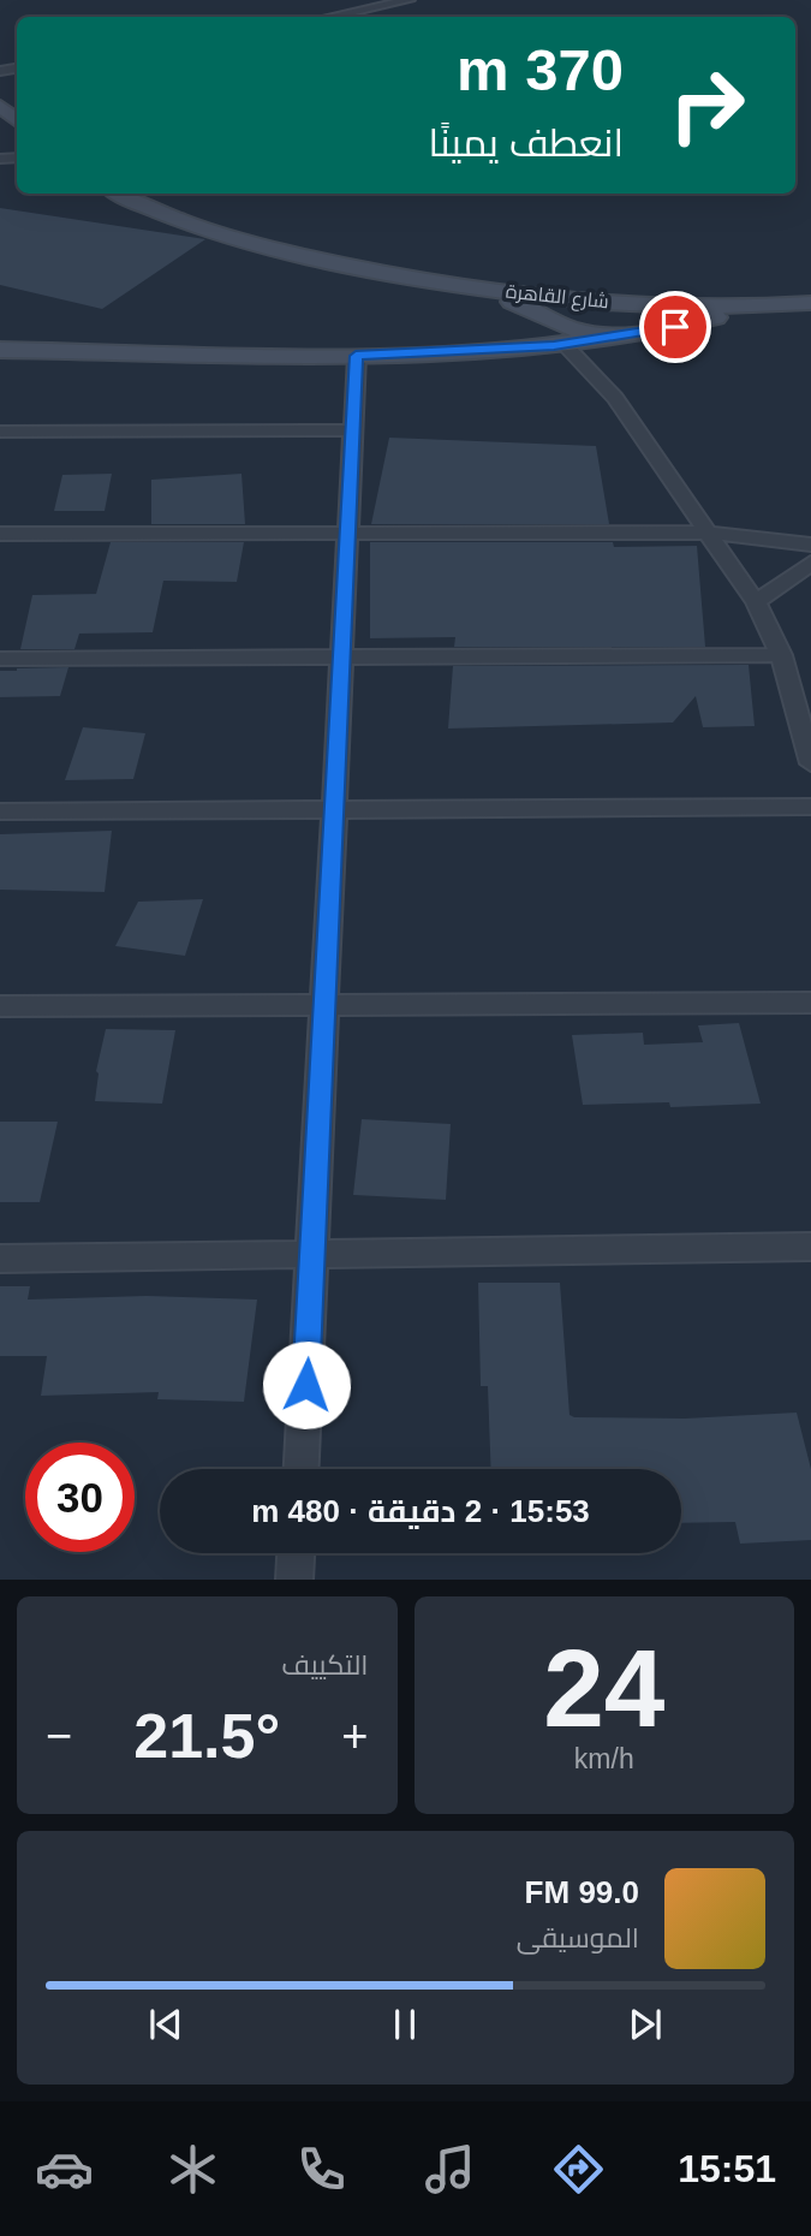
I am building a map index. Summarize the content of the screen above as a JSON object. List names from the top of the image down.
{
  "streets": {
    "main road": ["شارع القاهرة"]
  },
  "page": {
    "turn": ["370 m", "انعطف يمينًا"],
    "limit": "30",
    "trip": "15:53 · 2 دقيقة · 480 m",
    "tile": [
      ["24", "km/h"],
      "التكييف"
    ],
    "heat": ["−", "21.5°", "+"],
    "song": ["99.0 FM", "الموسيقى"],
    "tabs": "15:51"
  }
}
